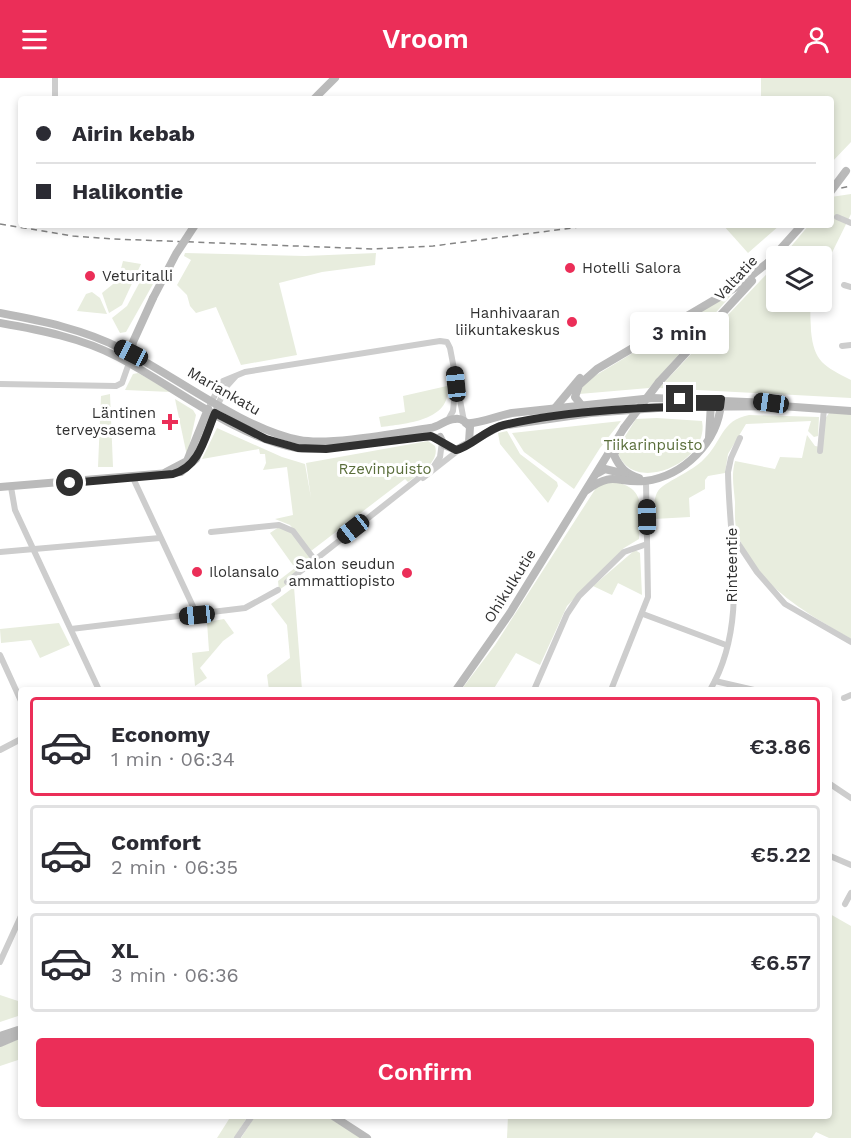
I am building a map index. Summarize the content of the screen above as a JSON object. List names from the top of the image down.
{
  "streets": {
    "main road": ["Valtatie", "Mariankatu", "Ohikulkutie"],
    "street": ["Rinteentie"]
  },
  "crossings": [
    ["Valtatie", "Ohikulkutie"]
  ],
  "parks": ["Tiikarinpuisto", "Rzevinpuisto"],
  "places": {
    "other": [
      "Hotelli Salora",
      "Veturitalli",
      "Hanhivaaran liikuntakeskus",
      "Ilolansalo",
      "Salon seudun ammattiopisto"
    ],
    "health": ["Läntinen terveysasema"]
  },
  "page": {
    "header": "Vroom",
    "banner": ["Airin kebab", "Halikontie"],
    "bubble": "3 min",
    "list": [
      {
        "name": "Economy",
        "note": "1 min · 06:34",
        "value": "€3.86"
      },
      {
        "name": "Comfort",
        "note": "2 min · 06:35",
        "value": "€5.22"
      },
      {
        "name": "XL",
        "note": "3 min · 06:36",
        "value": "€6.57"
      }
    ],
    "buttons": "Confirm"
  }
}
